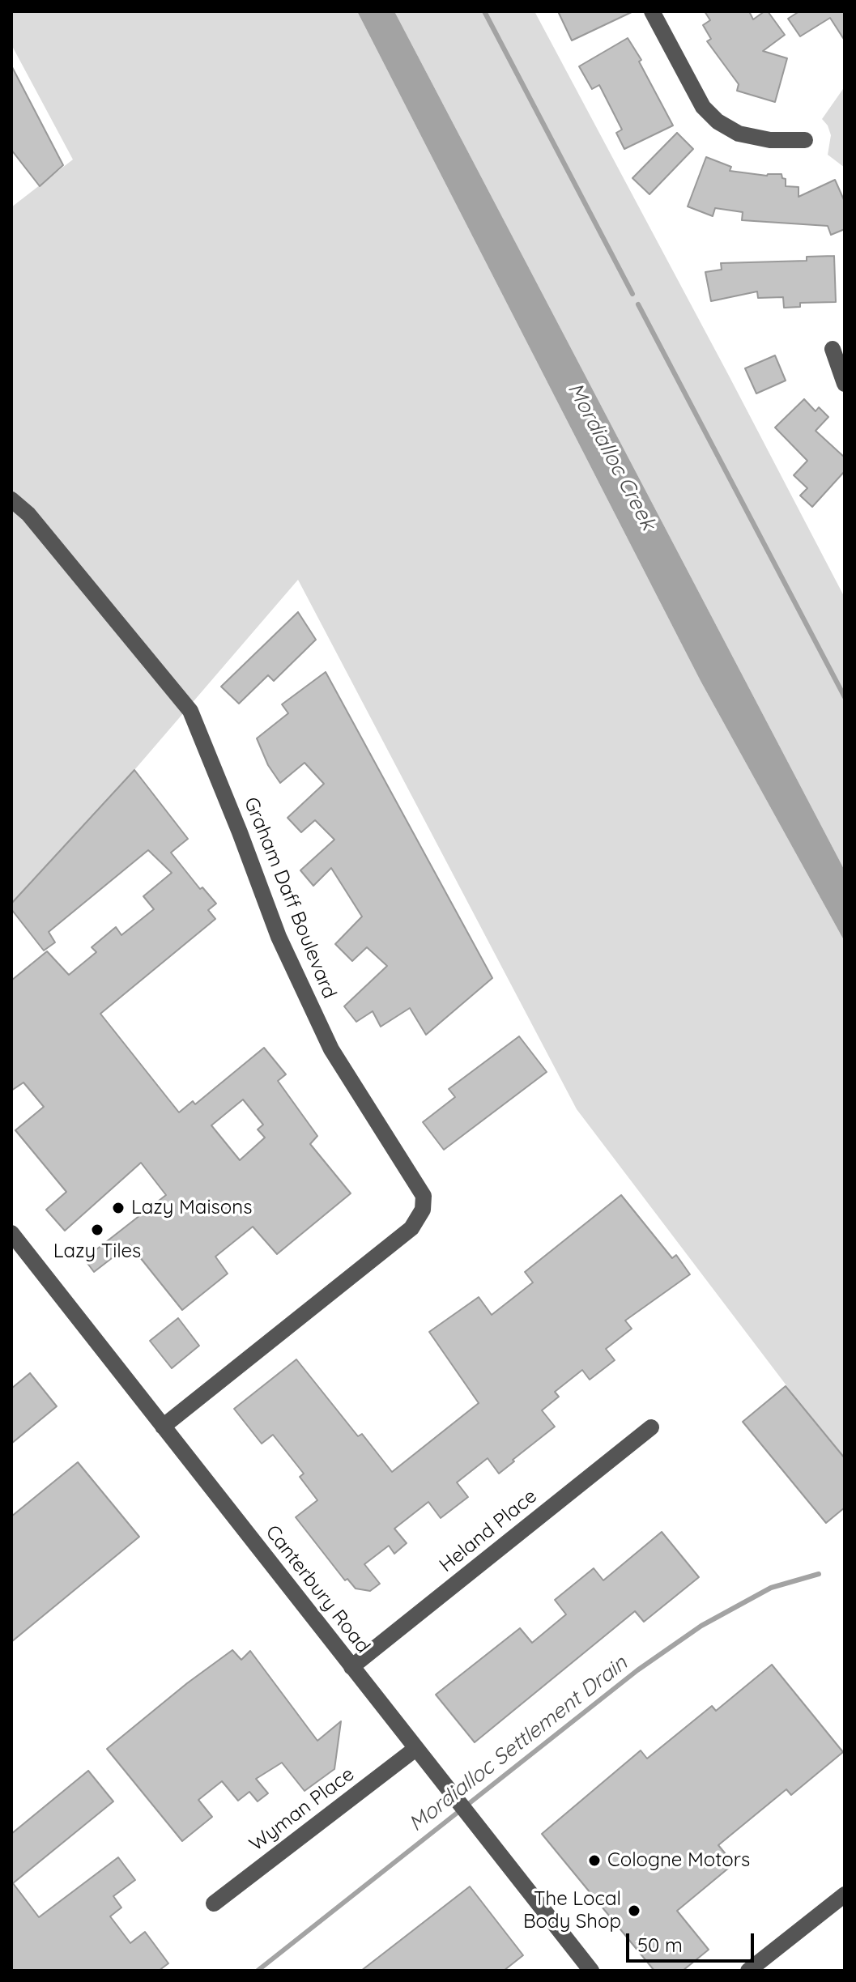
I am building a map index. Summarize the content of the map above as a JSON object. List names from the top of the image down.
{
  "streets": {
    "street": [
      "Graham Daff Boulevard",
      "Heland Place",
      "Canterbury Road",
      "Wyman Place"
    ]
  },
  "crossings": [
    ["Graham Daff Boulevard", "Canterbury Road"],
    ["Heland Place", "Canterbury Road"],
    ["Canterbury Road", "Wyman Place"]
  ],
  "water": ["Mordialloc Creek", "Mordialloc Settlement Drain"],
  "places": [
    "Lazy Maisons",
    "Lazy Tiles",
    "Cologne Motors",
    "The Local Body Shop"
  ],
  "scale_bar": "50 m"
}
